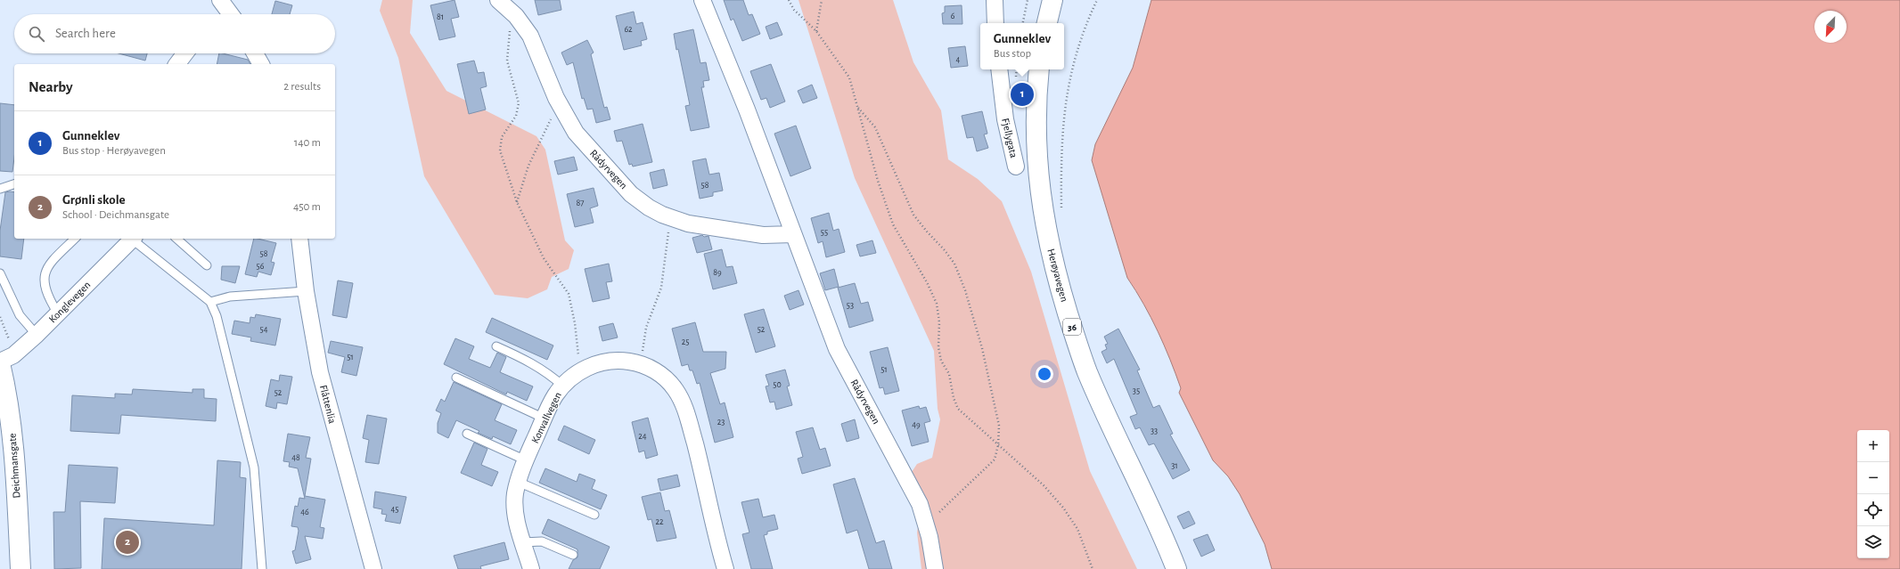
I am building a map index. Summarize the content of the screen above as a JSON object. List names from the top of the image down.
{
  "streets": {
    "main road": ["Herøyavegen", "36", "Deichmansgate"],
    "street": [
      "Fjellygata",
      "Rådyrvegen",
      "Konglevegen",
      "Flåttenlia",
      "Konvallvegen"
    ]
  },
  "crossings": [
    ["Konglevegen", "Deichmansgate"]
  ],
  "house_numbers": [
    "6",
    "81",
    "62",
    "4",
    "58",
    "87",
    "55",
    "58",
    "56",
    "89",
    "53",
    "54",
    "52",
    "25",
    "51",
    "51",
    "50",
    "35",
    "52",
    "23",
    "49",
    "33",
    "24",
    "48",
    "31",
    "45",
    "46",
    "22"
  ],
  "north": "bottom left",
  "page": {
    "search": "Search here",
    "popup": ["Gunneklev", "Bus stop"],
    "heading": ["Nearby", "2 results"],
    "pins": ["1", "2"],
    "list": [
      {
        "mark": "1",
        "name": "Gunneklev",
        "note": "Bus stop · Herøyavegen",
        "value": "140 m"
      },
      {
        "mark": "2",
        "name": "Grønli skole",
        "note": "School · Deichmansgate",
        "value": "450 m"
      }
    ],
    "map_buttons": ["+", "−"]
  }
}
